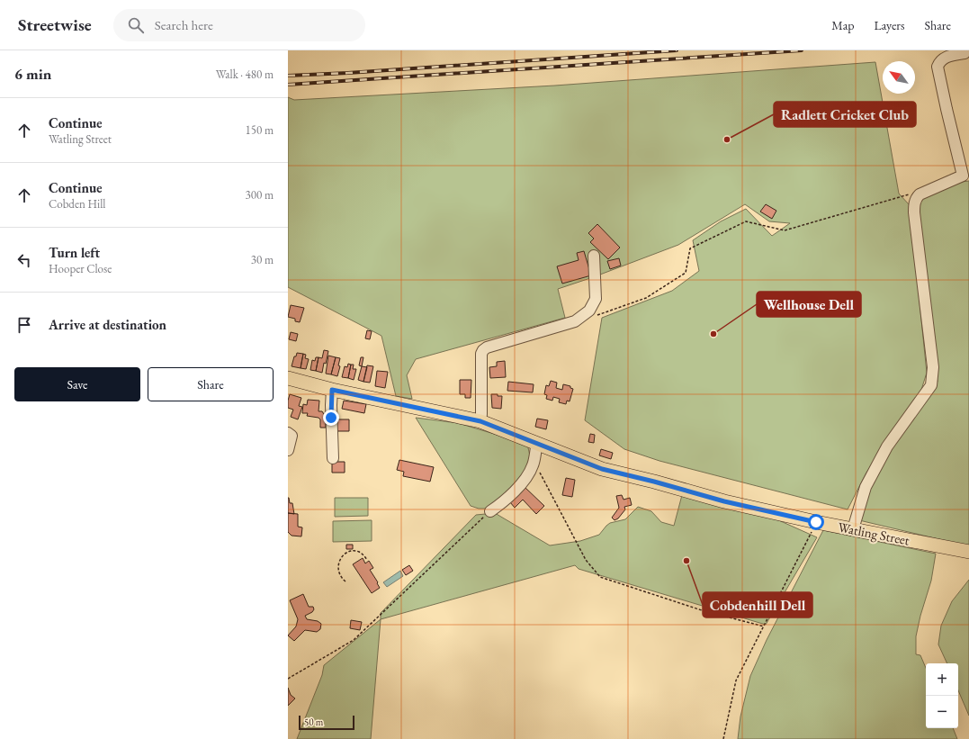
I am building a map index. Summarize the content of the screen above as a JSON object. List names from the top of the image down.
{
  "streets": {
    "main road": ["Watling Street"]
  },
  "places": ["Radlett Cricket Club", "Wellhouse Dell", "Cobdenhill Dell"],
  "scale_bar": "50 m",
  "north": "top left",
  "page": {
    "header": "Streetwise",
    "search": "Search here",
    "nav": ["Map", "Layers", "Share"],
    "heading": ["6 min", "Walk · 480 m"],
    "list": [
      ["Continue", "Watling Street", "150 m"],
      ["Continue", "Cobden Hill", "300 m"],
      ["Turn left", "Hooper Close", "30 m"],
      "Arrive at destination"
    ],
    "buttons": ["Save", "Share"],
    "map_buttons": ["+", "−"],
    "scale": "50 m"
  }
}
